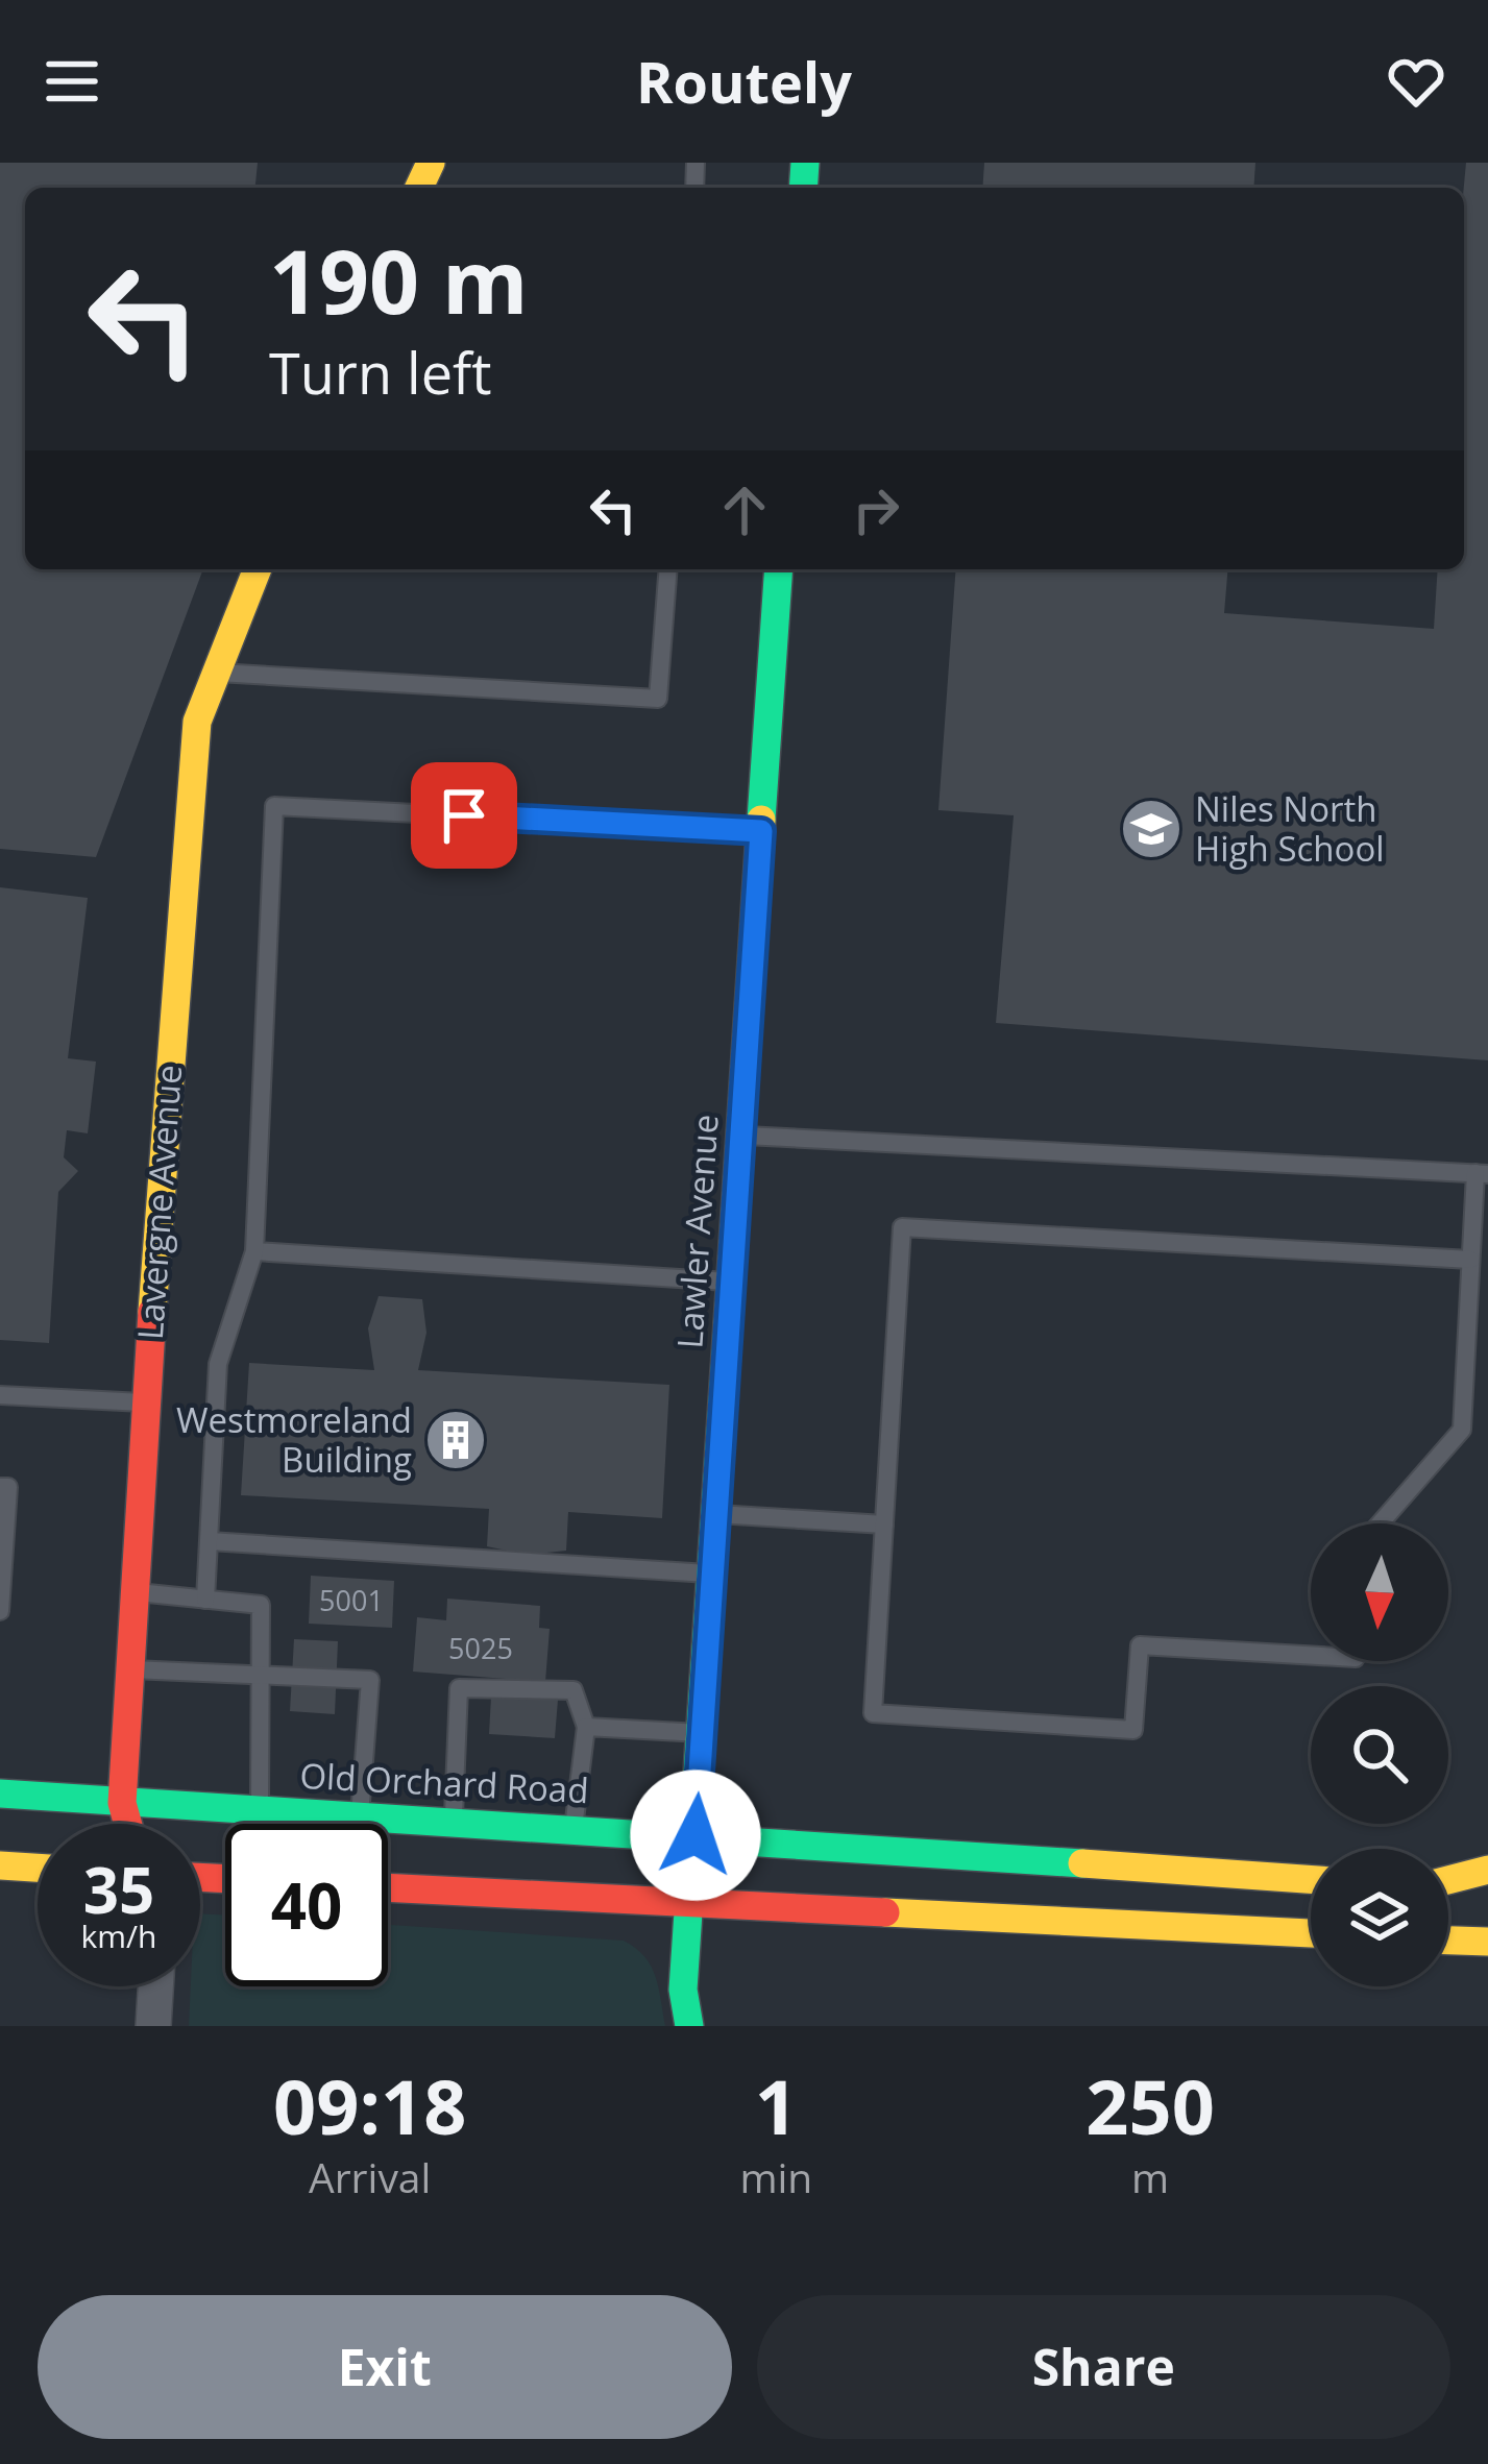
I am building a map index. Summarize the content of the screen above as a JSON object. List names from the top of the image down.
{
  "streets": {
    "main road": ["Lavergne Avenue", "Lawler Avenue", "Old Orchard Road"]
  },
  "crossings": [
    ["Lavergne Avenue", "Old Orchard Road"],
    ["Lawler Avenue", "Old Orchard Road"]
  ],
  "places": {
    "school or university": ["Niles North High School"],
    "building": ["Westmoreland Building"]
  },
  "house_numbers": ["5001", "5025"],
  "north": "bottom",
  "page": {
    "header": "Routely",
    "turn": ["190 m", "Turn left"],
    "speed": "35 km/h",
    "limit": "40",
    "eta": [
      "09:18",
      "Arrival",
      "1",
      "min",
      "250",
      "m"
    ],
    "buttons": ["Exit", "Share"]
  }
}
